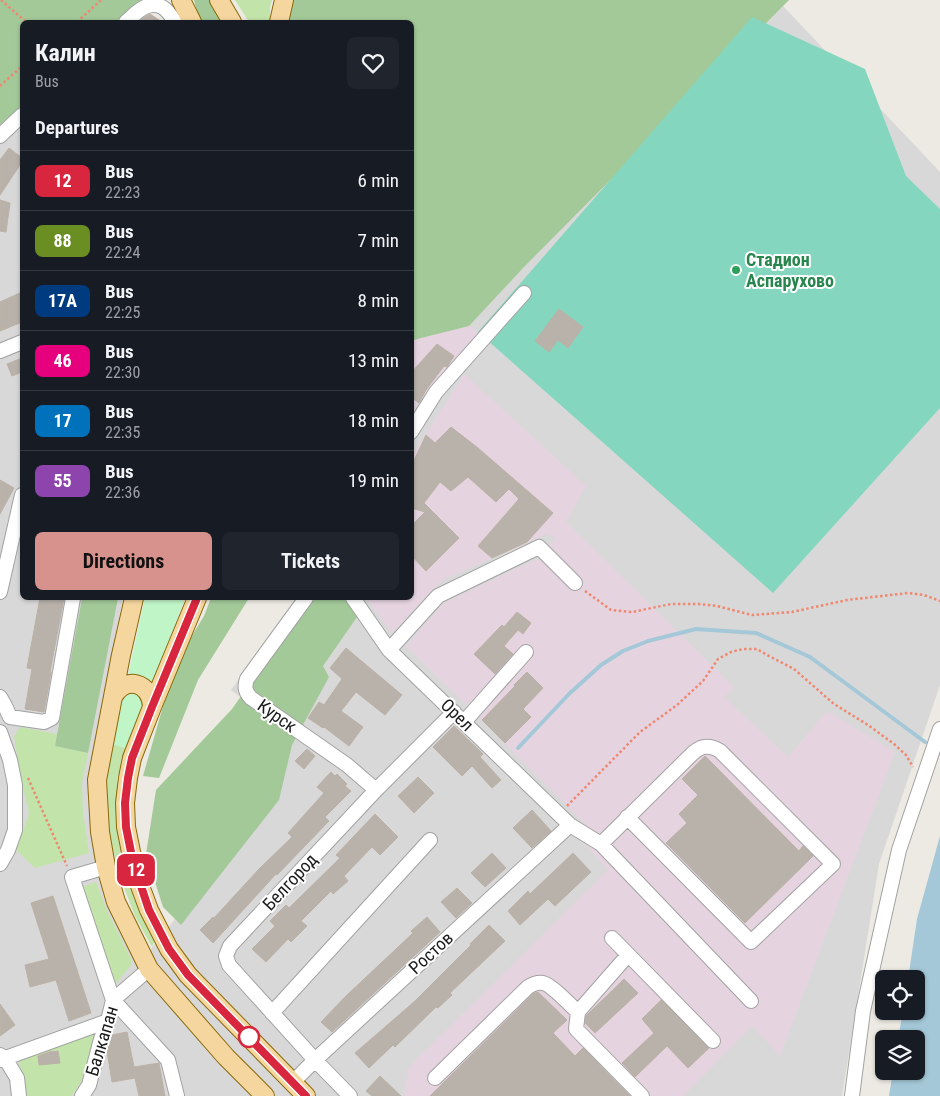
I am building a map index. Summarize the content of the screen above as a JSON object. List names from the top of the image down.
{
  "streets": {
    "street": [
      "Орел",
      "Курск",
      "Белгород",
      "Ростов",
      "Балкапан"
    ]
  },
  "crossings": [
    ["Орел", "Белгород"],
    ["Орел", "Ростов"],
    ["Курск", "Белгород"],
    ["Белгород", "Ростов"]
  ],
  "places": ["Стадион Аспарухово"],
  "lines": ["bus line 12"],
  "page": {
    "on_map": "12",
    "heading": [
      ["Калин", "Bus"],
      "Departures"
    ],
    "list": [
      {
        "mark": "12",
        "name": "Bus",
        "note": "22:23",
        "value": "6 min"
      },
      {
        "mark": "88",
        "name": "Bus",
        "note": "22:24",
        "value": "7 min"
      },
      {
        "mark": "17А",
        "name": "Bus",
        "note": "22:25",
        "value": "8 min"
      },
      {
        "mark": "46",
        "name": "Bus",
        "note": "22:30",
        "value": "13 min"
      },
      {
        "mark": "17",
        "name": "Bus",
        "note": "22:35",
        "value": "18 min"
      },
      {
        "mark": "55",
        "name": "Bus",
        "note": "22:36",
        "value": "19 min"
      }
    ],
    "buttons": ["Directions", "Tickets"]
  }
}
